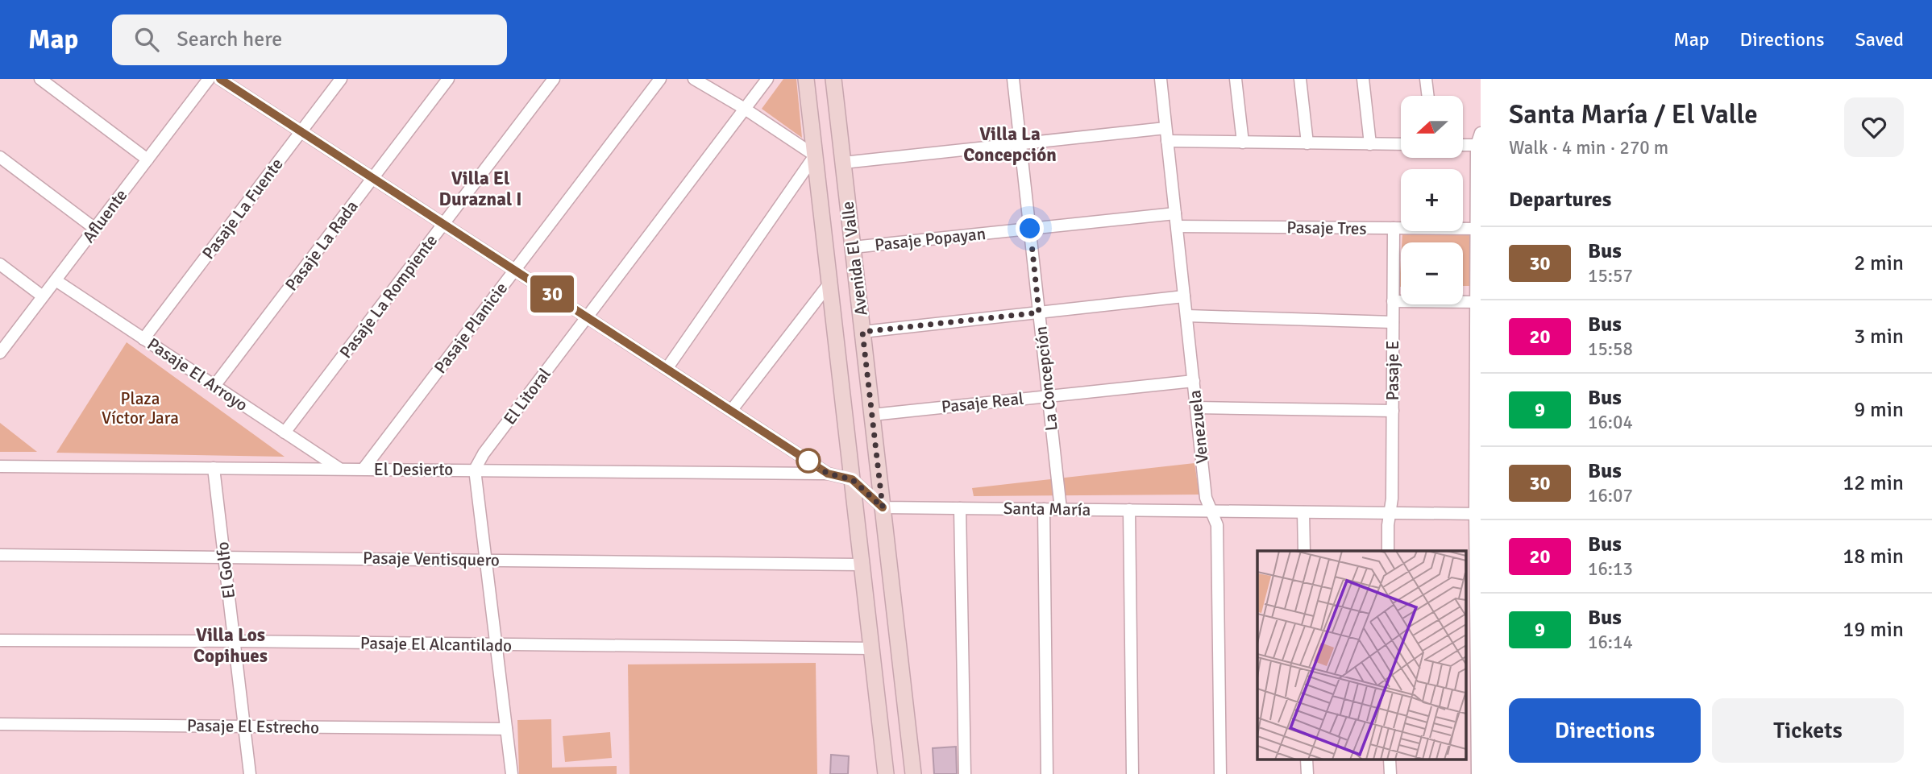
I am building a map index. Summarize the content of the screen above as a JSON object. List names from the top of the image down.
{
  "streets": {
    "street": [
      "Pasaje La Fuente",
      "Afluente",
      "Pasaje Tres",
      "Pasaje Popayan",
      "Pasaje La Rada",
      "Avenida El Valle",
      "Pasaje La Rompiente",
      "Pasaje Planicie",
      "Pasaje E",
      "Pasaje El Arroyo",
      "La Concepción",
      "El Litoral",
      "Pasaje Real",
      "Venezuela",
      "El Desierto",
      "Santa María",
      "Pasaje Ventisquero",
      "El Golfo",
      "Pasaje El Alcantilado",
      "Pasaje El Estrecho"
    ]
  },
  "crossings": [
    ["Pasaje La Fuente", "Pasaje El Arroyo"],
    ["Afluente", "Pasaje El Arroyo"],
    ["Pasaje Tres", "Pasaje E"],
    ["Pasaje Tres", "Venezuela"],
    ["Pasaje Popayan", "Avenida El Valle"],
    ["Pasaje Popayan", "La Concepción"],
    ["Pasaje Popayan", "Venezuela"],
    ["Pasaje La Rada", "Pasaje El Arroyo"],
    ["Avenida El Valle", "Pasaje Real"],
    ["Avenida El Valle", "Santa María"],
    ["Avenida El Valle", "Pasaje Ventisquero"],
    ["Avenida El Valle", "Pasaje El Alcantilado"],
    ["Pasaje La Rompiente", "Pasaje El Arroyo"],
    ["Pasaje Planicie", "El Desierto"],
    ["Pasaje E", "Santa María"],
    ["Pasaje El Arroyo", "El Desierto"],
    ["La Concepción", "Pasaje Real"],
    ["La Concepción", "Santa María"],
    ["El Litoral", "El Desierto"],
    ["Pasaje Real", "Venezuela"],
    ["Venezuela", "Santa María"],
    ["El Desierto", "El Golfo"],
    ["Pasaje Ventisquero", "El Golfo"],
    ["El Golfo", "Pasaje El Alcantilado"],
    ["El Golfo", "Pasaje El Estrecho"]
  ],
  "districts": ["Villa La Concepción", "Villa El Duraznal I", "Villa Los Copihues"],
  "parks": ["Plaza Víctor Jara"],
  "lines": ["bus line 30"],
  "north": "left",
  "page": {
    "header": "Map",
    "search": "Search here",
    "nav": ["Map", "Directions", "Saved"],
    "on_map": "30",
    "heading": [
      ["Santa María / El Valle", "Walk · 4 min · 270 m"],
      "Departures"
    ],
    "map_buttons": ["+", "−"],
    "list": [
      {
        "mark": "30",
        "name": "Bus",
        "note": "15:57",
        "value": "2 min"
      },
      {
        "mark": "20",
        "name": "Bus",
        "note": "15:58",
        "value": "3 min"
      },
      {
        "mark": "9",
        "name": "Bus",
        "note": "16:04",
        "value": "9 min"
      },
      {
        "mark": "30",
        "name": "Bus",
        "note": "16:07",
        "value": "12 min"
      },
      {
        "mark": "20",
        "name": "Bus",
        "note": "16:13",
        "value": "18 min"
      },
      {
        "mark": "9",
        "name": "Bus",
        "note": "16:14",
        "value": "19 min"
      }
    ],
    "buttons": ["Directions", "Tickets"]
  }
}
